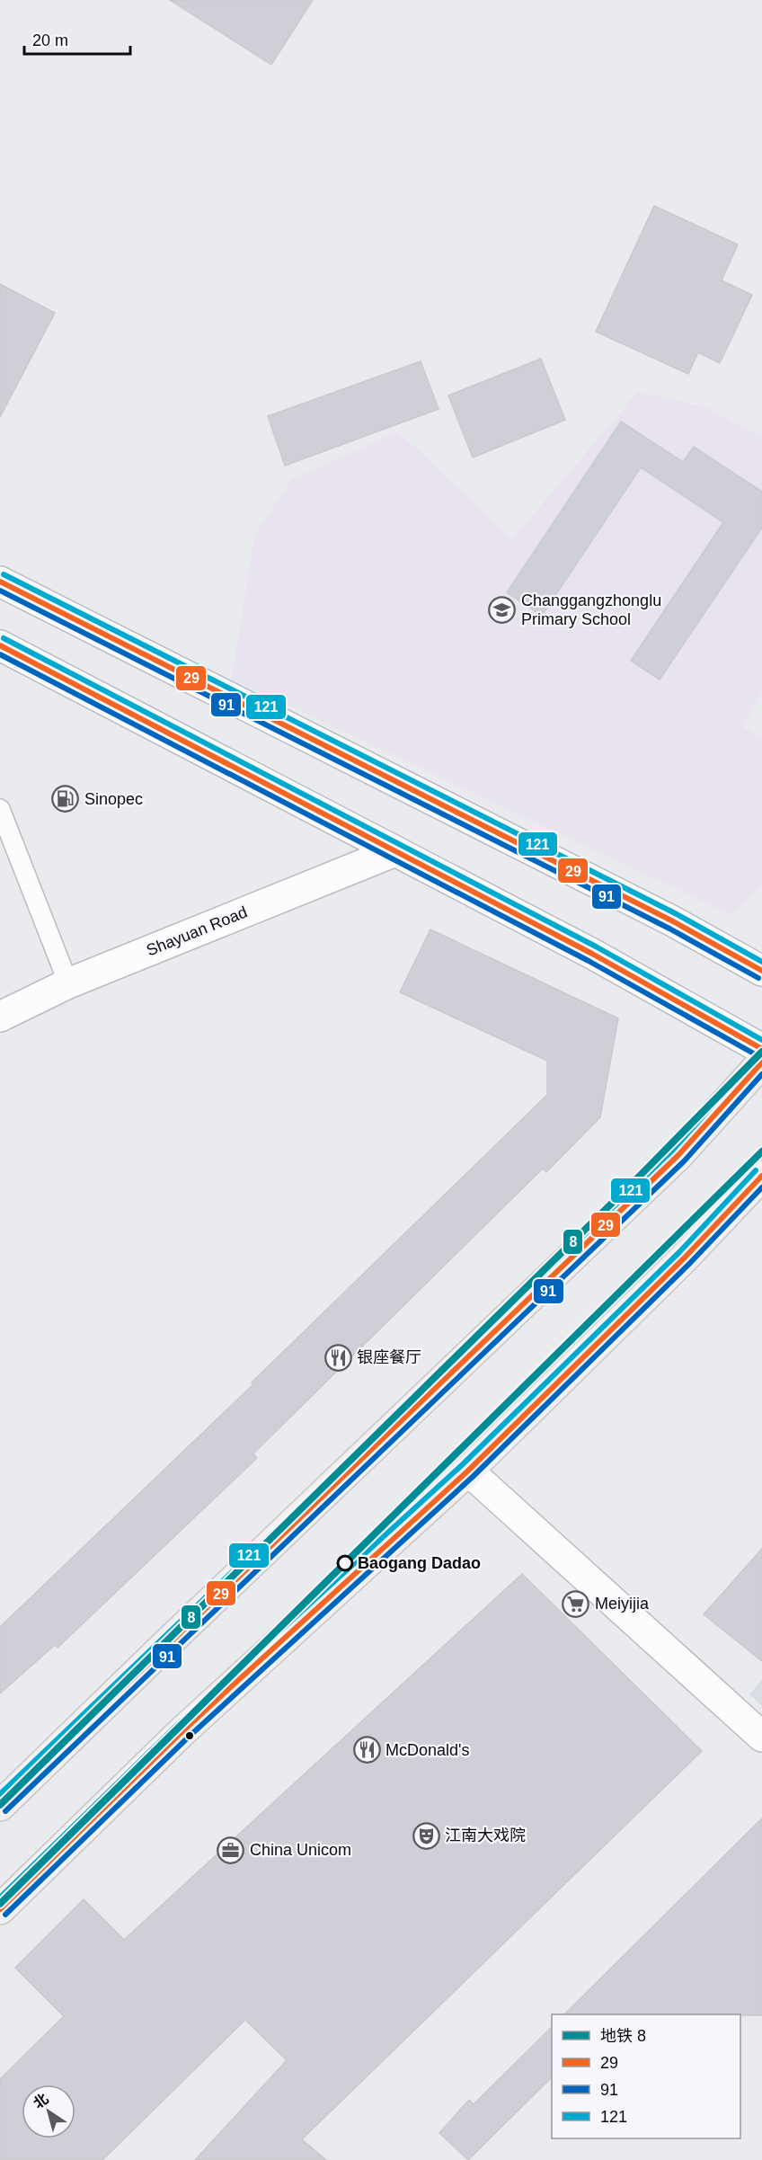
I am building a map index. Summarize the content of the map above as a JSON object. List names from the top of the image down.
{
  "streets": {
    "main road": ["Shayuan Road"]
  },
  "places": {
    "school or university": ["Changgangzhonglu Primary School"],
    "fuel station": ["Sinopec"],
    "restaurant": ["银座餐厅", "McDonald's"],
    "other": ["Baogang Dadao"],
    "supermarket": ["Meiyijia"],
    "theatre": ["江南大戏院"],
    "office": ["China Unicom"]
  },
  "lines": [
    "transit line 121",
    "transit line 29",
    "transit line 91",
    "metro line 8"
  ],
  "legend": [
    "地铁 8",
    "29",
    "91",
    "121"
  ],
  "scale_bar": "20 m",
  "north": "top left"
}
